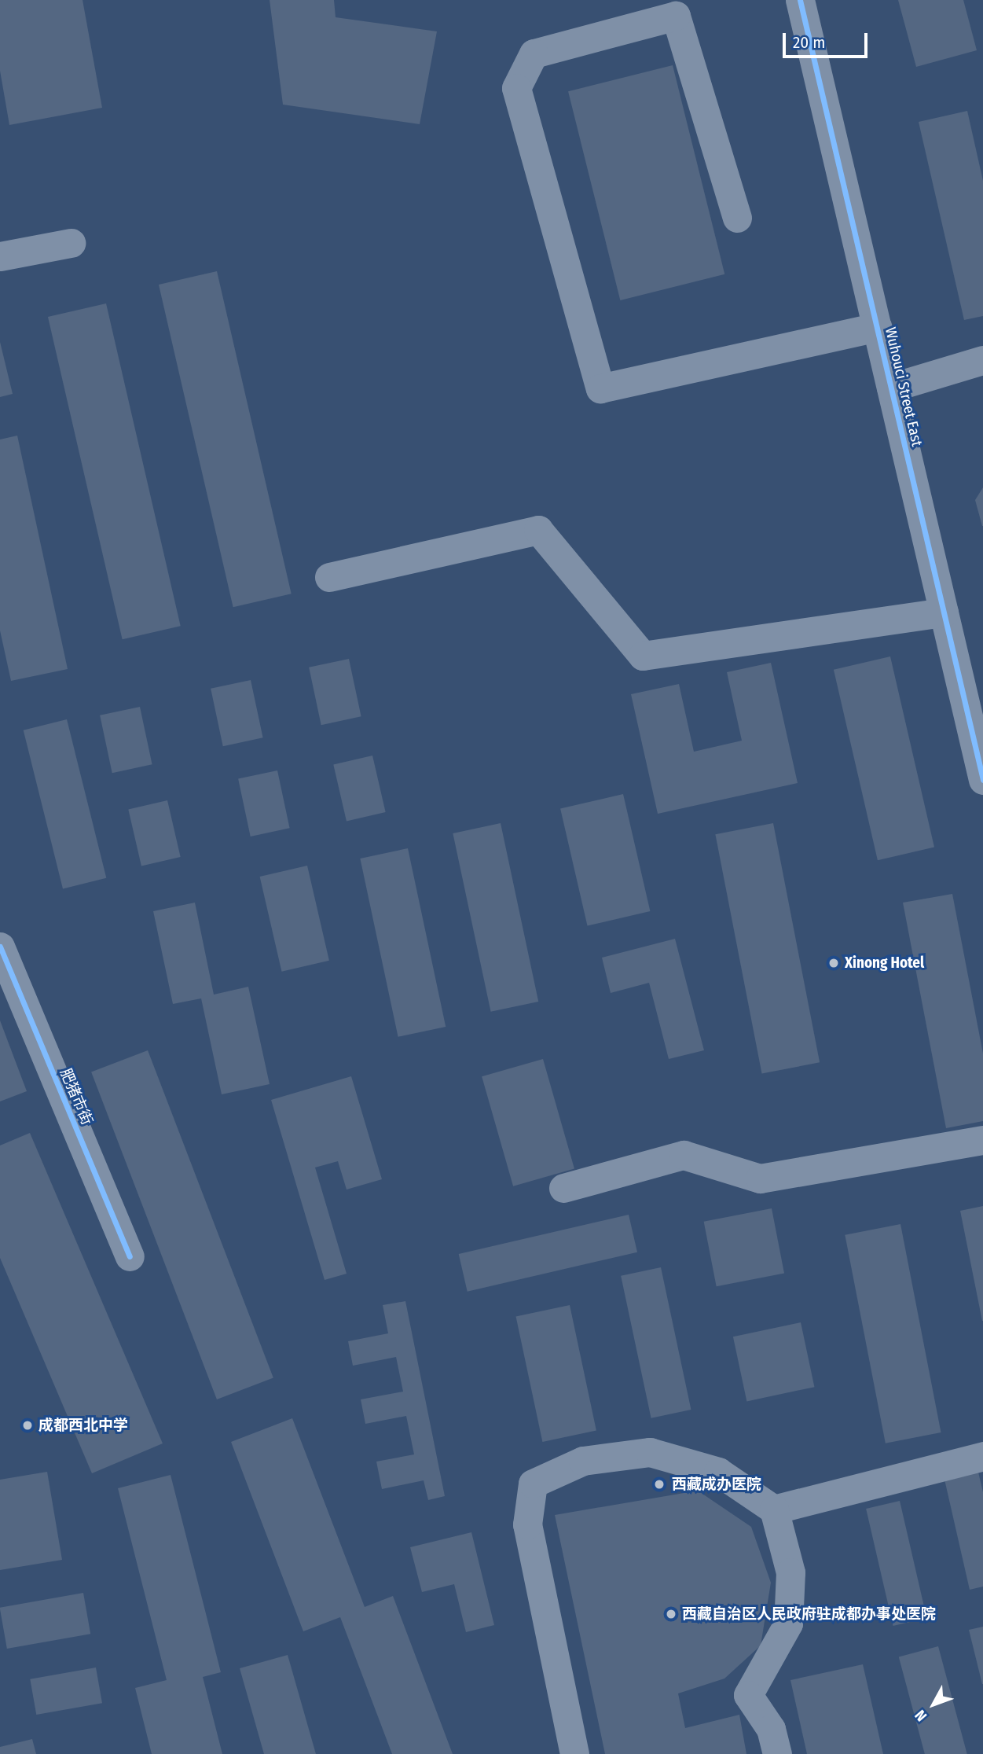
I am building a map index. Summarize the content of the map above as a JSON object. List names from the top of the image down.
{
  "streets": {
    "street": ["Wuhouci Street East", "肥猪市街"]
  },
  "places": [
    "Xinong Hotel",
    "成都西北中学",
    "西藏成办医院",
    "西藏自治区人民政府驻成都办事处医院"
  ],
  "scale_bar": "20 m",
  "north": "bottom left"
}
